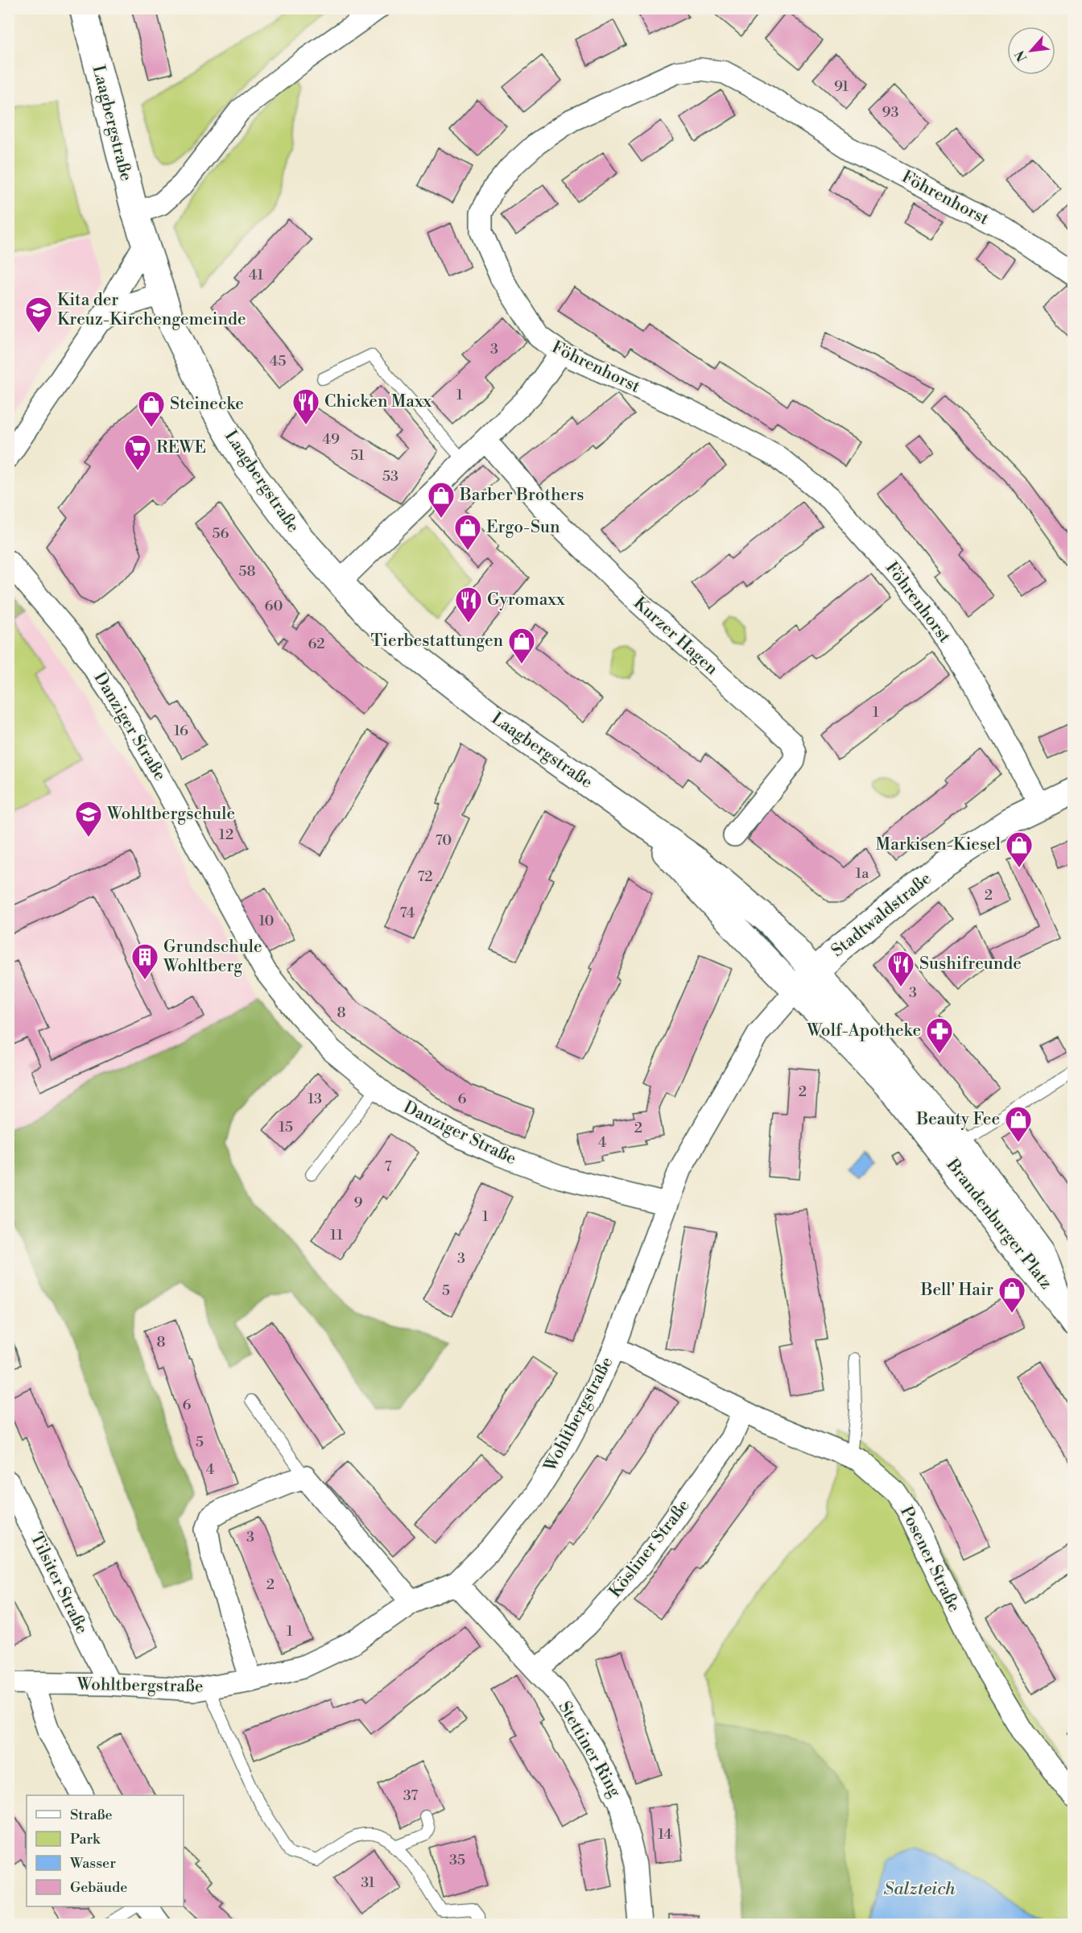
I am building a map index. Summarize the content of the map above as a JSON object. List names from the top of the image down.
{
  "streets": {
    "street": [
      "Laagbergstraße",
      "Föhrenhorst",
      "Kurzer Hagen",
      "Danziger Straße",
      "Stadtwaldstraße",
      "Brandenburger Platz",
      "Wohltbergstraße",
      "Kösliner Straße",
      "Posener Straße",
      "Tilsiter Straße",
      "Stettiner Ring"
    ]
  },
  "crossings": [
    ["Laagbergstraße", "Stadtwaldstraße"],
    ["Laagbergstraße", "Brandenburger Platz"],
    ["Laagbergstraße", "Wohltbergstraße"],
    ["Föhrenhorst", "Stadtwaldstraße"],
    ["Danziger Straße", "Wohltbergstraße"],
    ["Stadtwaldstraße", "Brandenburger Platz"],
    ["Stadtwaldstraße", "Wohltbergstraße"],
    ["Brandenburger Platz", "Wohltbergstraße"],
    ["Wohltbergstraße", "Posener Straße"],
    ["Wohltbergstraße", "Tilsiter Straße"],
    ["Wohltbergstraße", "Stettiner Ring"],
    ["Kösliner Straße", "Posener Straße"],
    ["Kösliner Straße", "Stettiner Ring"]
  ],
  "water": ["Salzteich"],
  "places": {
    "school or university": ["Kita der Kreuz-Kirchengemeinde", "Wohltbergschule"],
    "restaurant": ["Chicken Maxx", "Gyromaxx", "Sushifreunde"],
    "shop": [
      "Steinecke",
      "Barber Brothers",
      "Ergo-Sun",
      "Tierbestattungen",
      "Markisen-Kiesel",
      "Beauty Fee",
      "Bell' Hair"
    ],
    "supermarket": ["REWE"],
    "building": ["Grundschule Wohltberg"],
    "pharmacy": ["Wolf-Apotheke"]
  },
  "house_numbers": [
    "91",
    "93",
    "41",
    "3",
    "45",
    "1",
    "49",
    "51",
    "53",
    "56",
    "58",
    "60",
    "62",
    "1",
    "16",
    "12",
    "70",
    "1a",
    "72",
    "2",
    "74",
    "10",
    "3",
    "8",
    "2",
    "13",
    "6",
    "15",
    "2",
    "4",
    "7",
    "9",
    "1",
    "11",
    "3",
    "5",
    "8",
    "6",
    "5",
    "4",
    "3",
    "2",
    "1",
    "37",
    "14",
    "35",
    "31"
  ],
  "legend": [
    "Straße",
    "Park",
    "Wasser",
    "Gebäude"
  ],
  "north": "bottom left"
}
